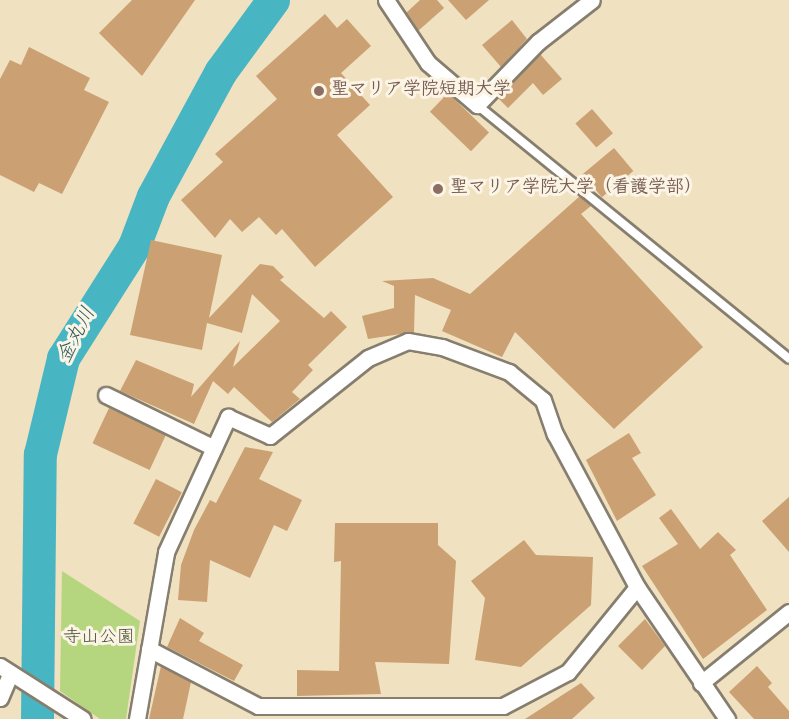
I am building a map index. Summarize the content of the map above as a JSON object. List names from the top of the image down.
{
  "water": ["金丸川"],
  "parks": ["寺山公園"],
  "places": ["聖マリア学院短期大学", "聖マリア学院大学（看護学部）"]
}
